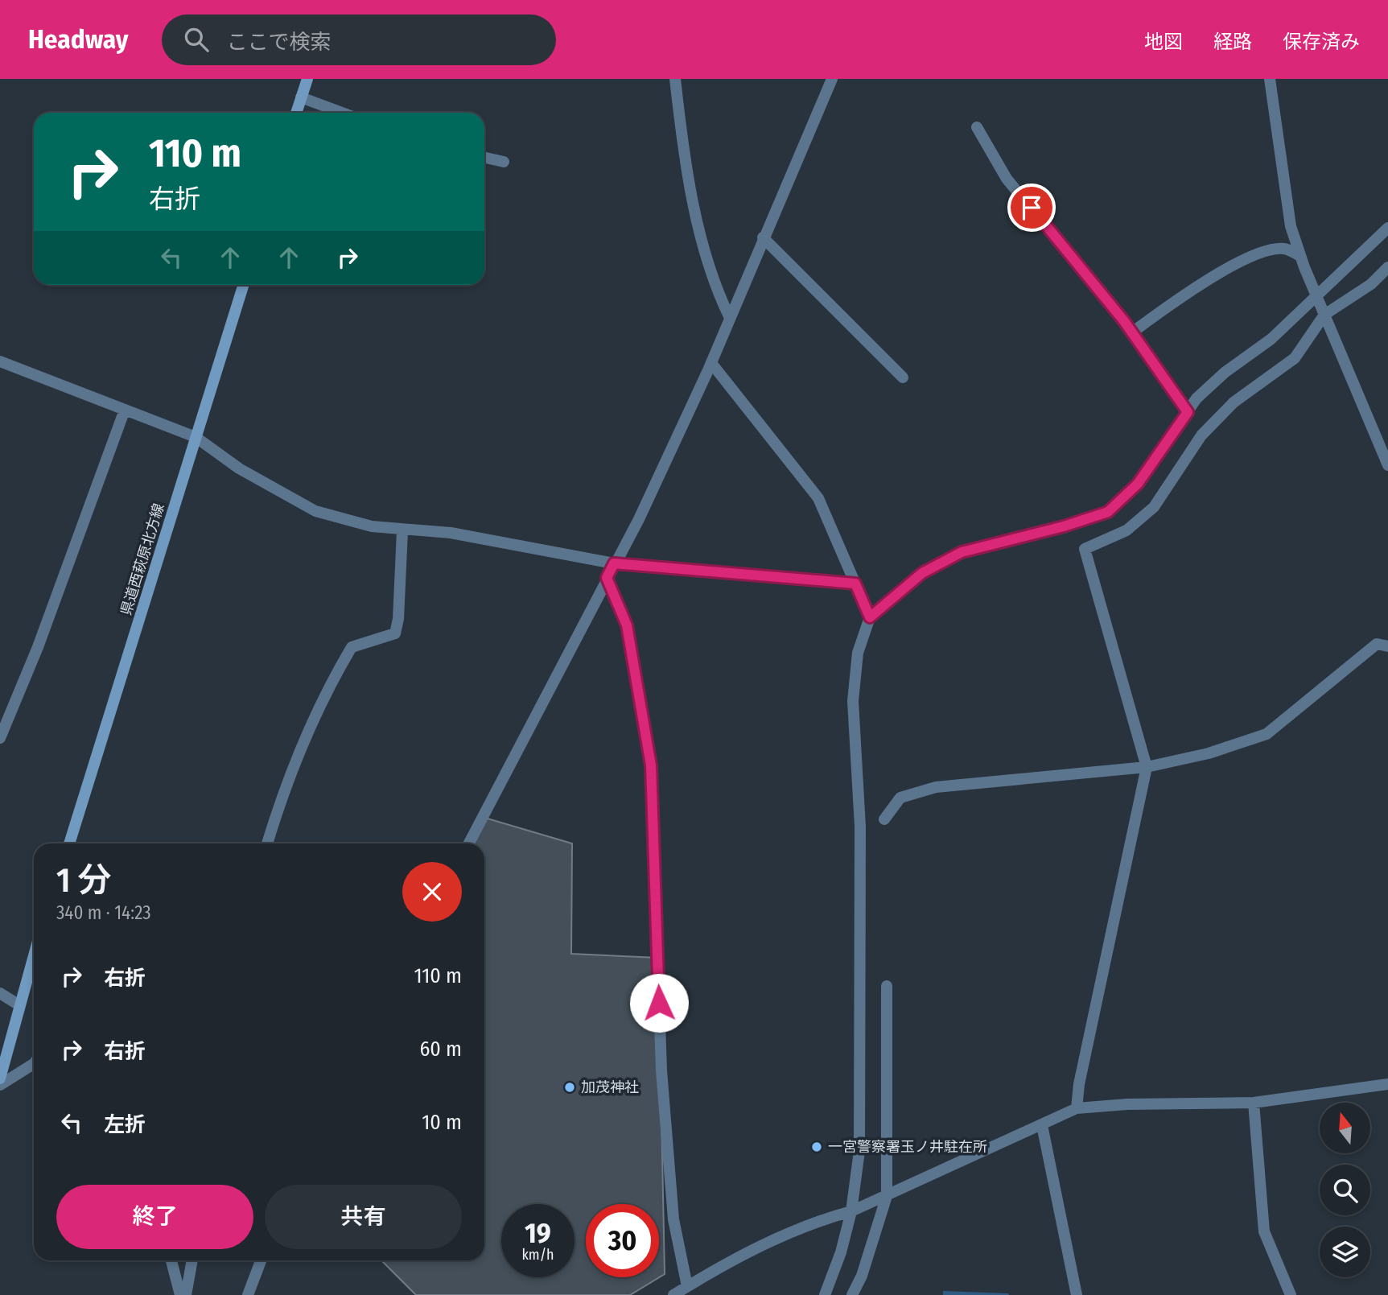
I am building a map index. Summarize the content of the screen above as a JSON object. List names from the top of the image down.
{
  "streets": {
    "main road": ["県道西萩原北方線"]
  },
  "places": ["加茂神社", "一宮警察署玉ノ井駐在所"],
  "north": "top",
  "page": {
    "header": "Headway",
    "search": "ここで検索",
    "nav": ["地図", "経路", "保存済み"],
    "turn": ["110 m", "右折"],
    "heading": ["1 分", "340 m · 14:23"],
    "list": [
      {
        "name": "右折",
        "value": "110 m"
      },
      {
        "name": "右折",
        "value": "60 m"
      },
      {
        "name": "左折",
        "value": "10 m"
      }
    ],
    "buttons": ["終了", "共有"],
    "speed": "19 km/h",
    "limit": "30"
  }
}
